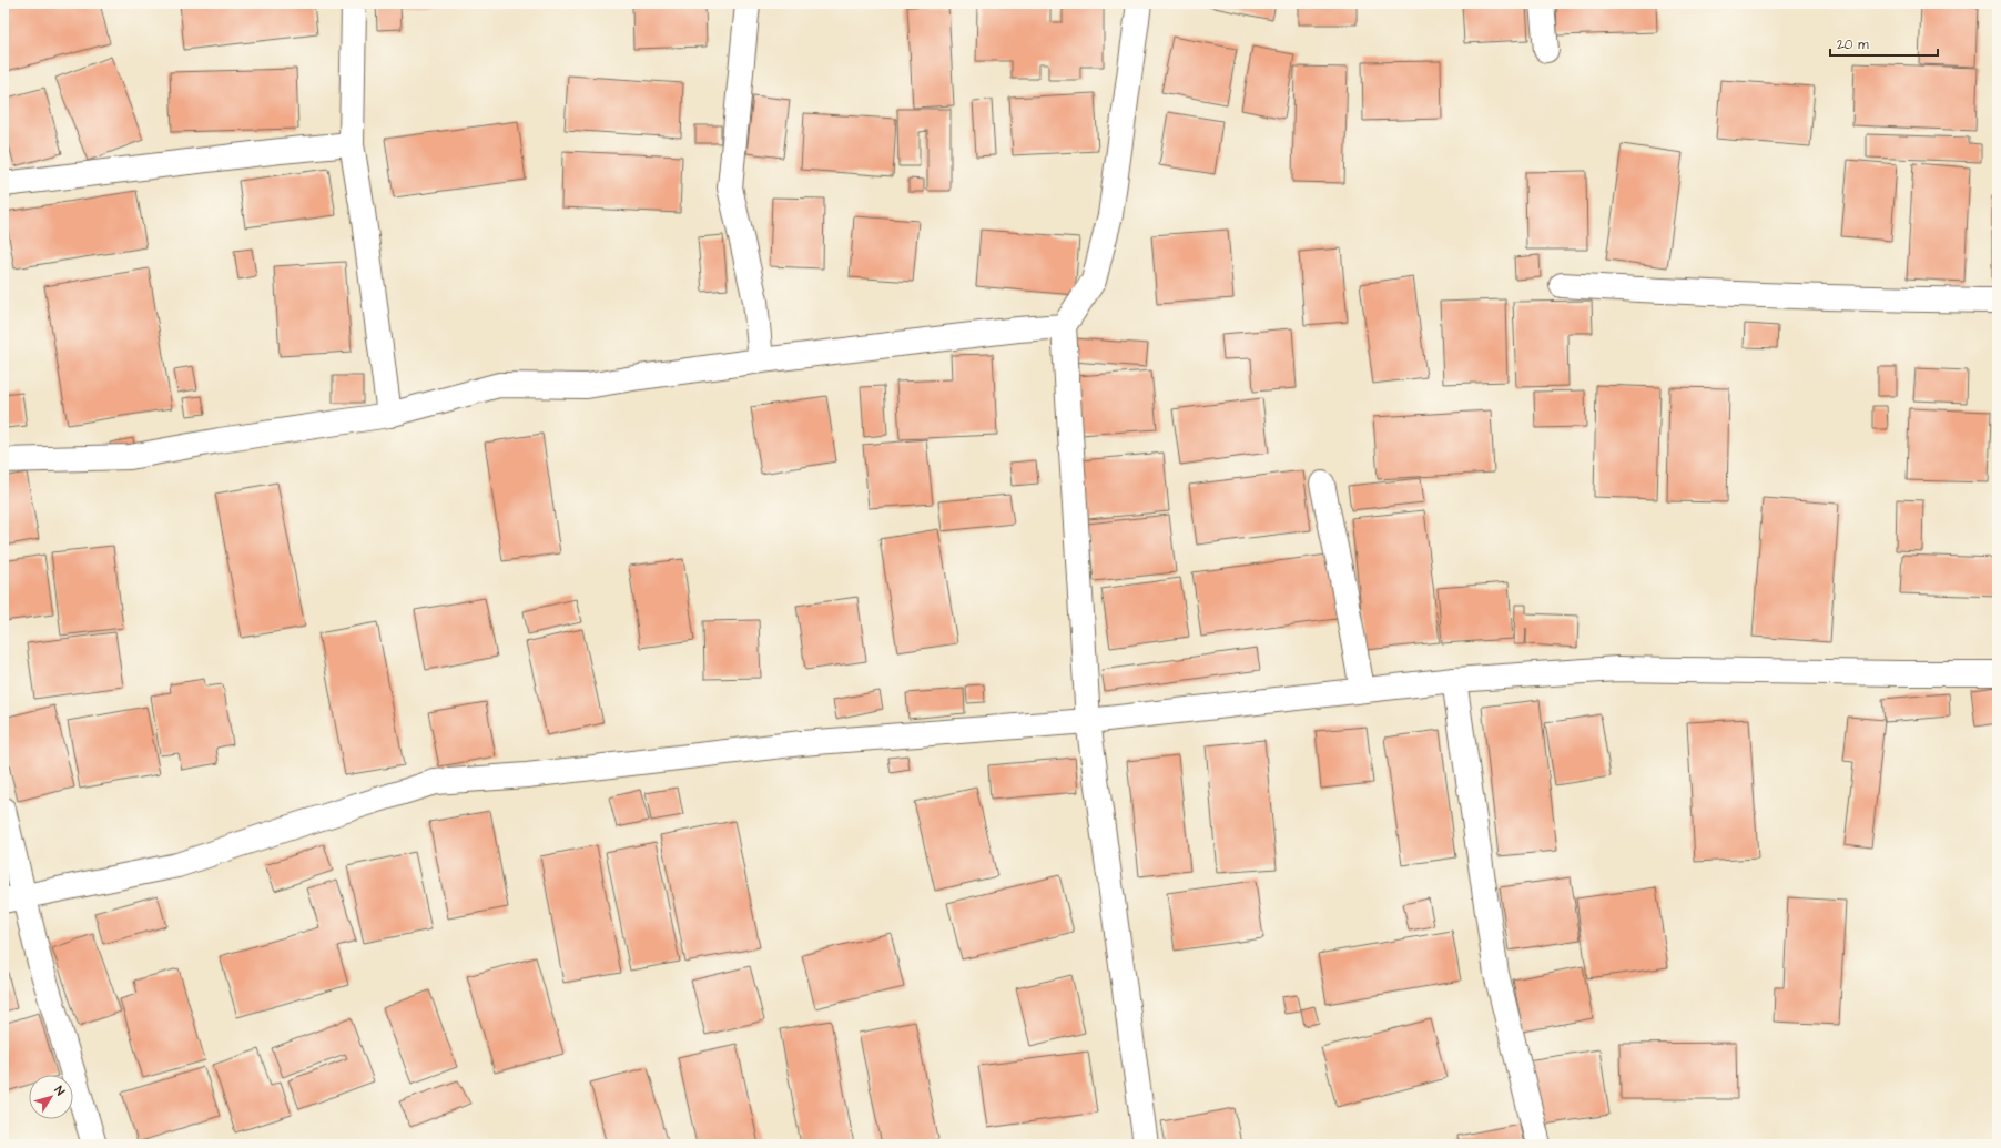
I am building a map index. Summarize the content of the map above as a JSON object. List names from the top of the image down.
{
  "scale_bar": "20 m",
  "north": "top right"
}
